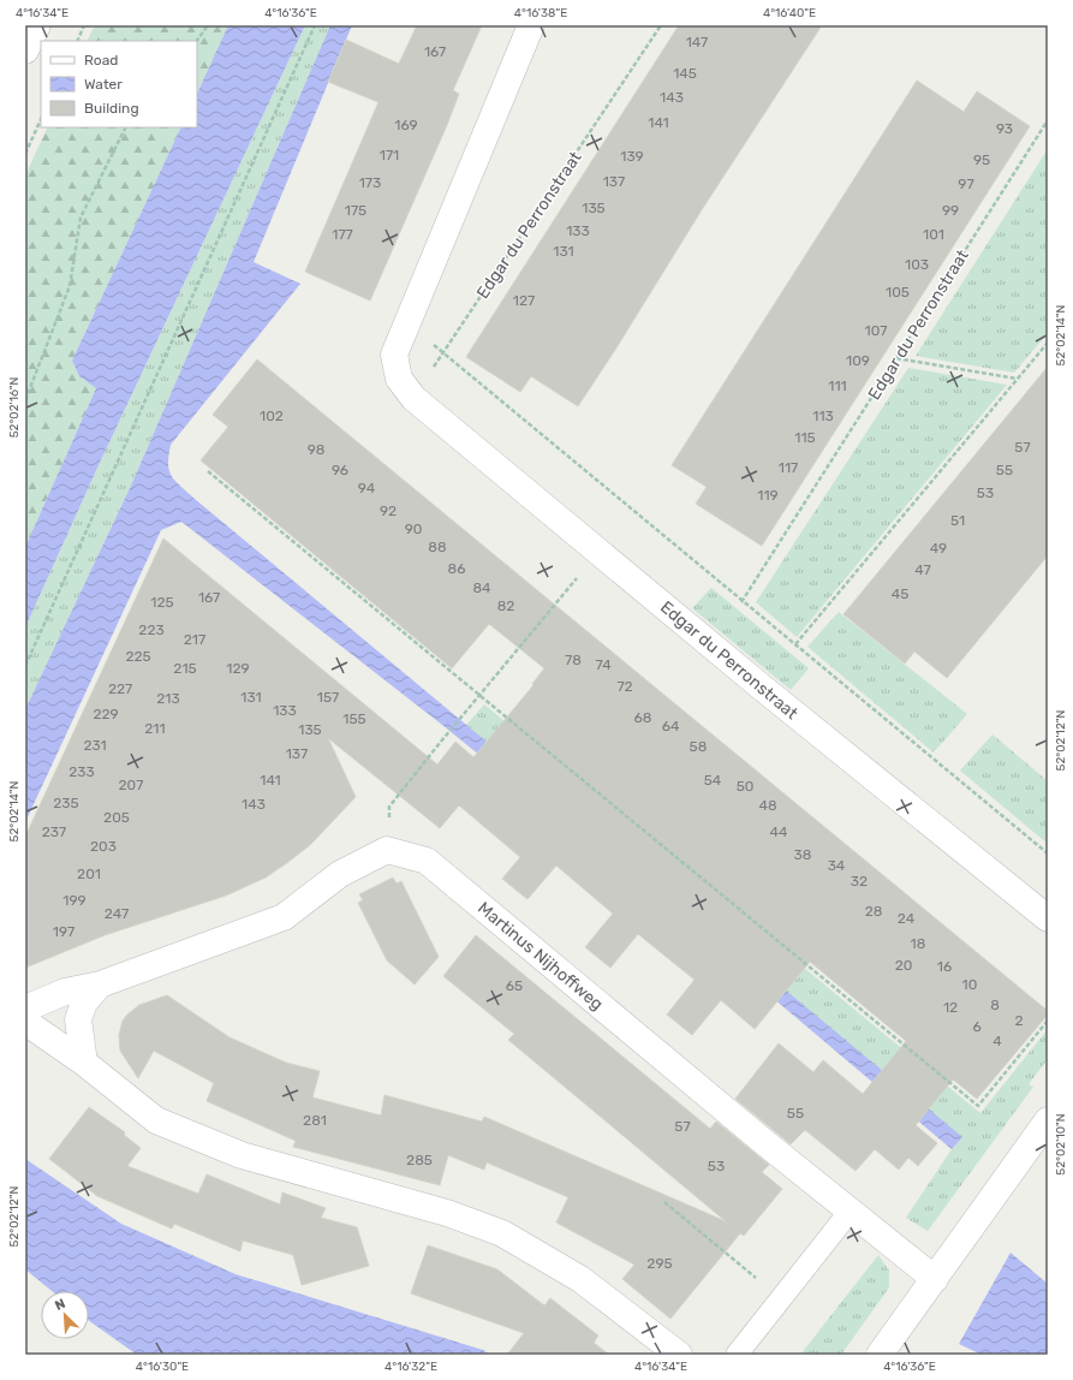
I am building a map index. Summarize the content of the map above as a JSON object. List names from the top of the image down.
{
  "streets": {
    "street": ["Edgar du Perronstraat", "Martinus Nijhoffweg"]
  },
  "house_numbers": [
    "147",
    "167",
    "145",
    "143",
    "141",
    "169",
    "93",
    "171",
    "139",
    "95",
    "137",
    "173",
    "97",
    "135",
    "175",
    "99",
    "133",
    "177",
    "101",
    "131",
    "103",
    "105",
    "127",
    "107",
    "109",
    "111",
    "102",
    "113",
    "115",
    "57",
    "98",
    "117",
    "96",
    "55",
    "94",
    "53",
    "119",
    "92",
    "51",
    "90",
    "88",
    "49",
    "86",
    "47",
    "84",
    "45",
    "167",
    "125",
    "82",
    "223",
    "217",
    "225",
    "78",
    "74",
    "215",
    "129",
    "72",
    "227",
    "131",
    "157",
    "213",
    "133",
    "229",
    "68",
    "155",
    "64",
    "211",
    "135",
    "231",
    "58",
    "137",
    "233",
    "141",
    "54",
    "207",
    "50",
    "235",
    "143",
    "48",
    "205",
    "237",
    "44",
    "203",
    "38",
    "34",
    "201",
    "32",
    "199",
    "28",
    "247",
    "24",
    "197",
    "18",
    "20",
    "16",
    "10",
    "65",
    "8",
    "12",
    "2",
    "6",
    "4",
    "55",
    "281",
    "57",
    "285",
    "53",
    "295"
  ],
  "legend": ["Road", "Water", "Building"],
  "north": "top left",
  "coordinates": [
    "4°16'34\"E",
    "4°16'36\"E",
    "4°16'38\"E",
    "4°16'40\"E",
    "52°02'14\"N",
    "52°02'16\"N",
    "52°02'12\"N",
    "52°02'10\"N",
    "4°16'30\"E",
    "4°16'32\"E"
  ]
}
